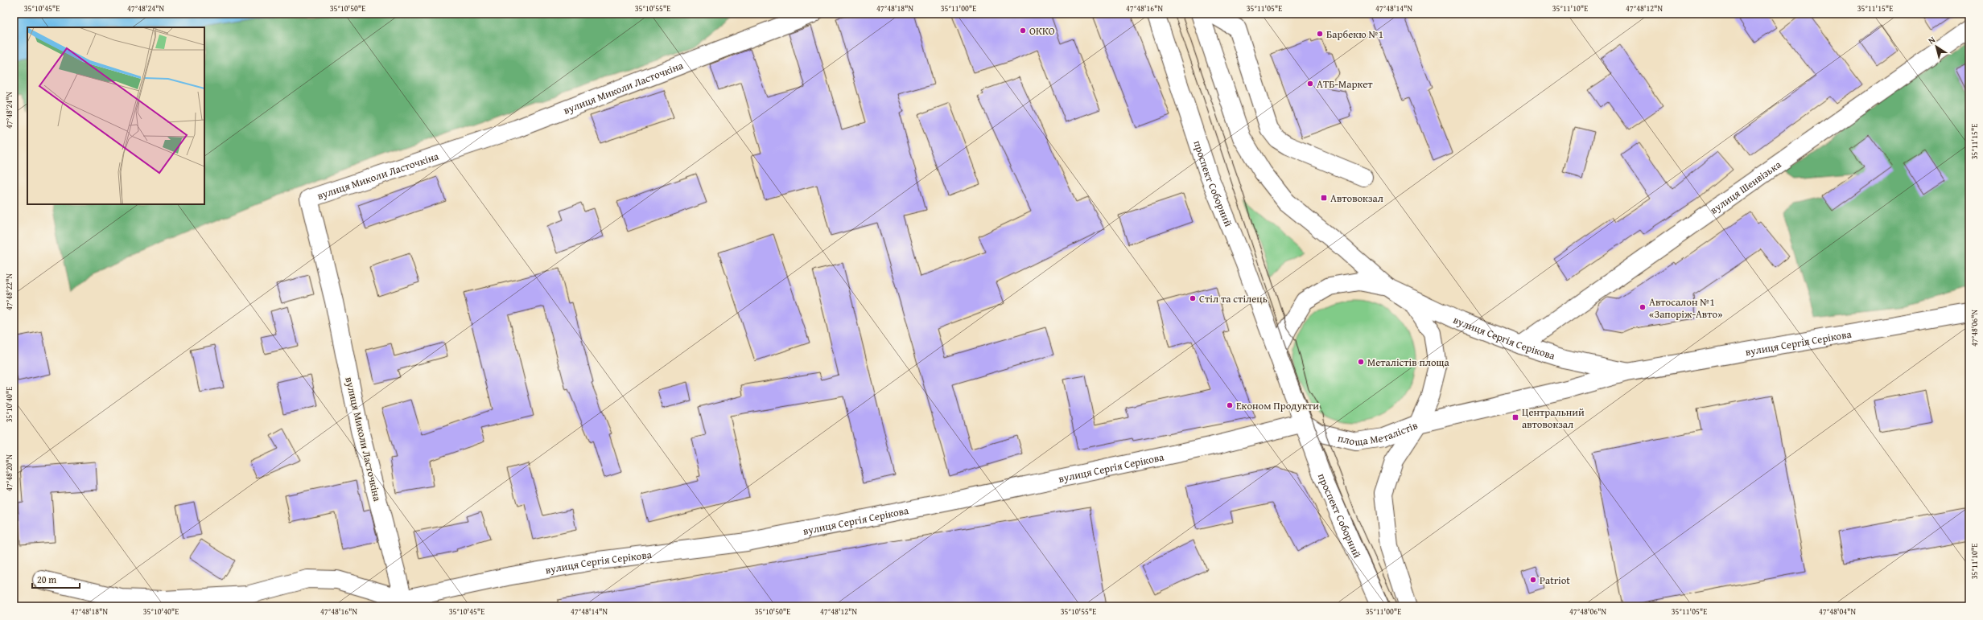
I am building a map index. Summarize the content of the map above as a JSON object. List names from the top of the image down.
{
  "streets": {
    "street": [
      "вулиця Миколи Ласточкіна",
      "проспект Соборний",
      "вулиця Шенвізька",
      "вулиця Сергія Серікова",
      "площа Металістів"
    ]
  },
  "crossings": [
    ["вулиця Миколи Ласточкіна", "вулиця Сергія Серікова"],
    ["проспект Соборний", "вулиця Сергія Серікова"],
    ["проспект Соборний", "площа Металістів"],
    ["вулиця Шенвізька", "вулиця Сергія Серікова"],
    ["вулиця Сергія Серікова", "площа Металістів"]
  ],
  "places": {
    "other": [
      "ОККО",
      "Барбекю №1",
      "АТБ-Маркет",
      "Стіл та стілець",
      "Автосалон №1 «Запоріж-Авто»",
      "Металістів площа",
      "Економ Продукти",
      "Patriot"
    ],
    "transit": ["Автовокзал", "Центральний автовокзал"]
  },
  "scale_bar": "20 m",
  "north": "top left",
  "coordinates": [
    "35°10'45\"E",
    "47°48'24\"N",
    "35°10'50\"E",
    "35°10'55\"E",
    "47°48'18\"N",
    "35°11'00\"E",
    "47°48'16\"N",
    "35°11'05\"E",
    "47°48'14\"N",
    "35°11'10\"E",
    "47°48'12\"N",
    "35°11'15\"E",
    "47°48'22\"N",
    "47°48'06\"N",
    "35°10'40\"E",
    "47°48'20\"N",
    "47°48'04\"N"
  ]
}
